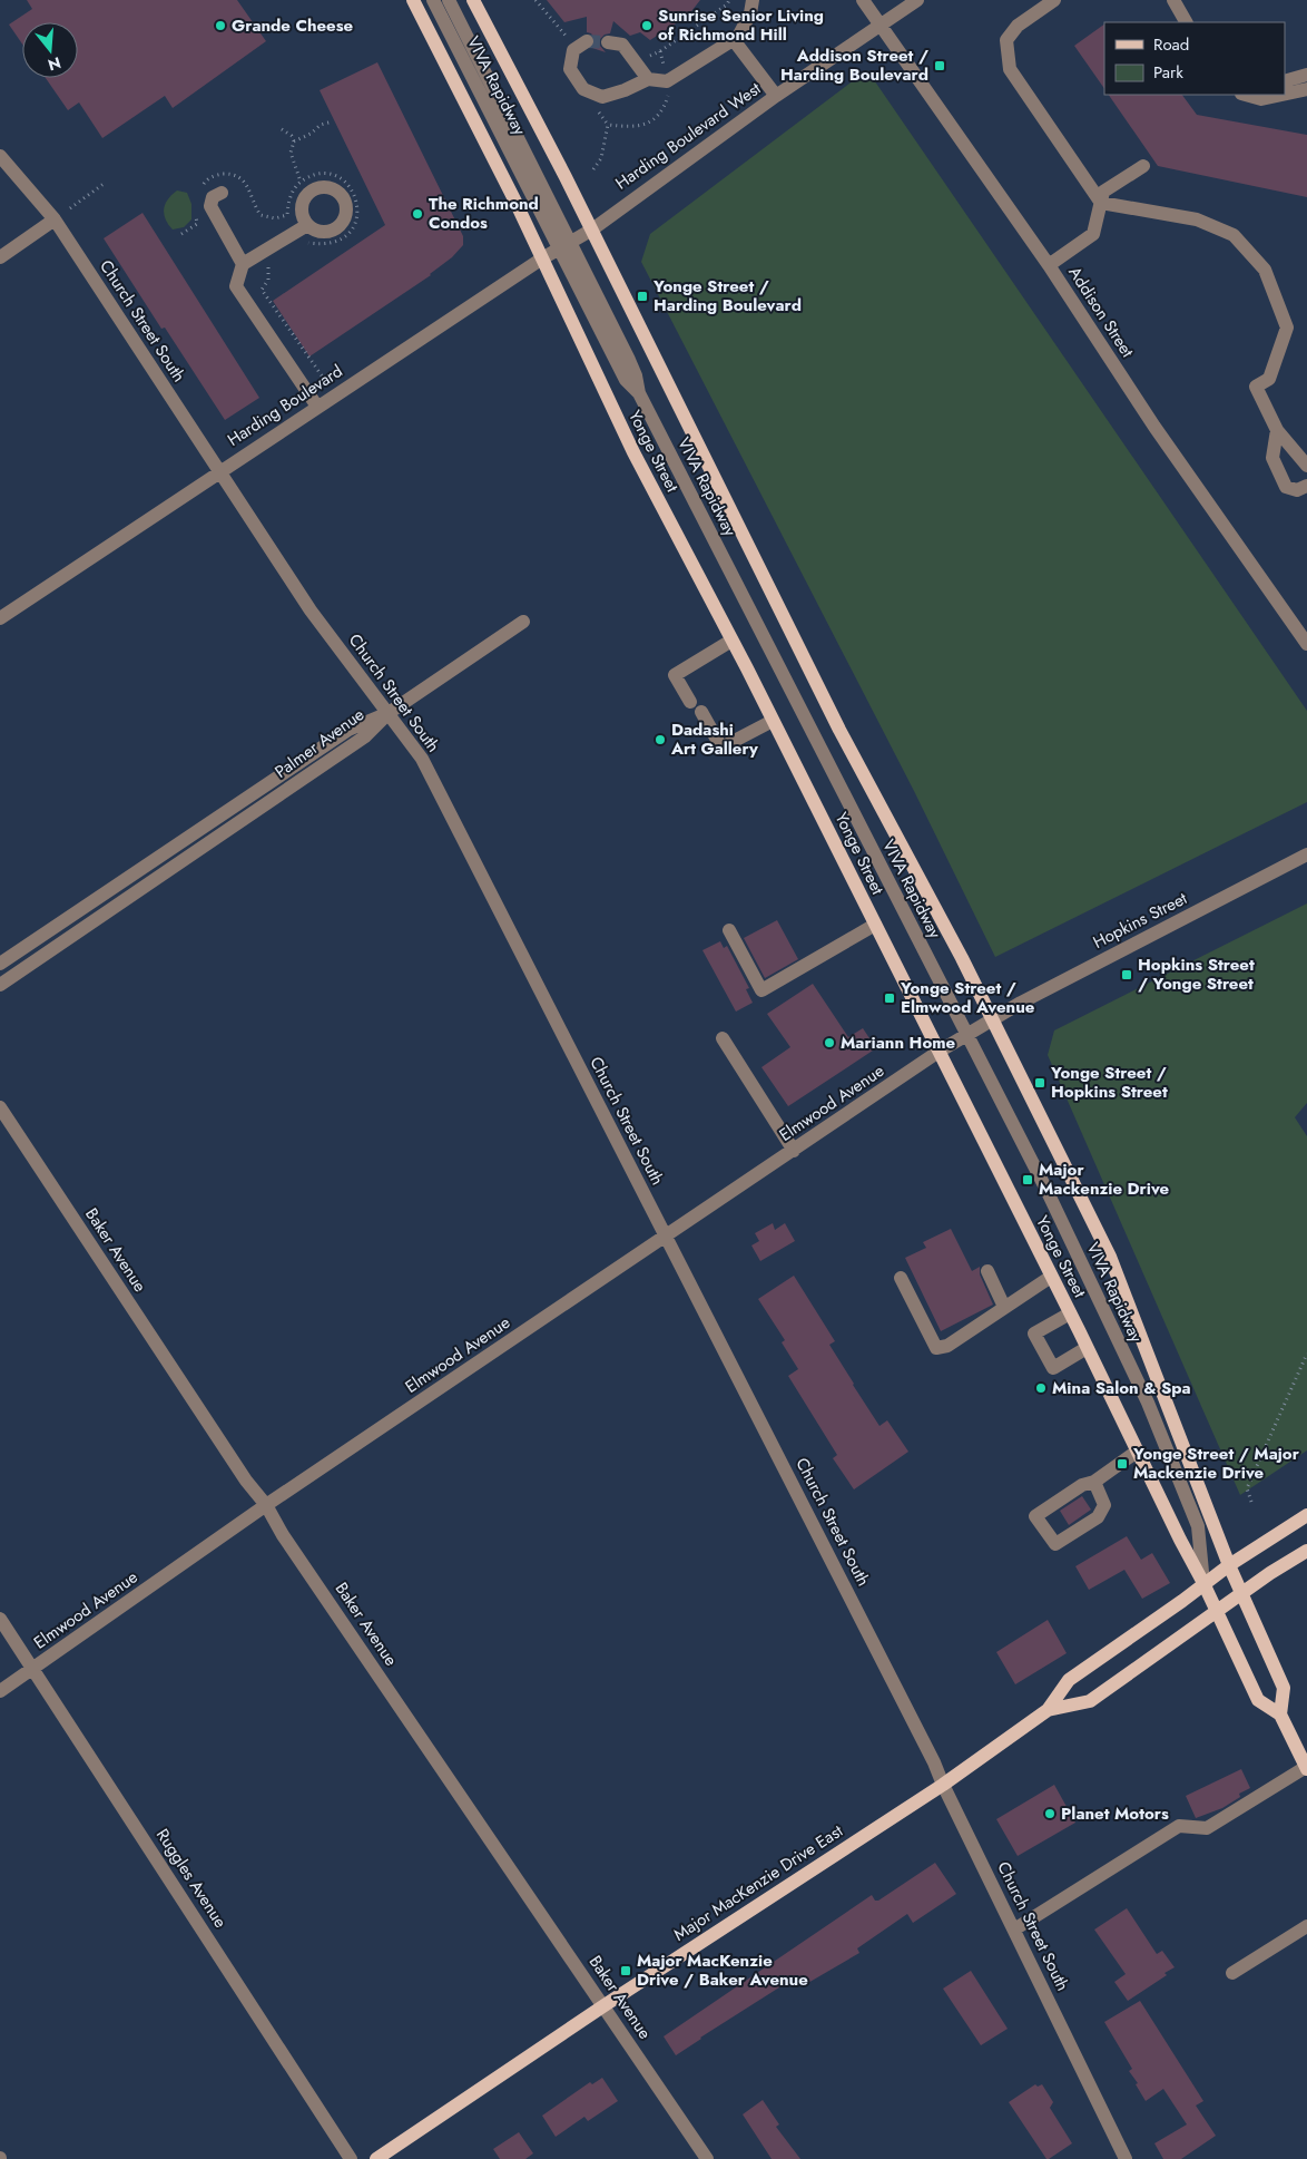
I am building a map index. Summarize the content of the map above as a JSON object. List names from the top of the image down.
{
  "streets": {
    "main road": ["Yonge Street", "Major MacKenzie Drive East"],
    "street": [
      "VIVA Rapidway",
      "Harding Boulevard West",
      "Addison Street",
      "Church Street South",
      "Harding Boulevard",
      "Palmer Avenue",
      "Hopkins Street",
      "Elmwood Avenue",
      "Baker Avenue",
      "Ruggles Avenue"
    ]
  },
  "crossings": [
    ["VIVA Rapidway", "Harding Boulevard"],
    ["VIVA Rapidway", "Yonge Street"],
    ["VIVA Rapidway", "Hopkins Street"],
    ["VIVA Rapidway", "Elmwood Avenue"],
    ["VIVA Rapidway", "Major MacKenzie Drive East"],
    ["Harding Boulevard West", "Addison Street"],
    ["Harding Boulevard West", "Harding Boulevard"],
    ["Church Street South", "Harding Boulevard"],
    ["Church Street South", "Palmer Avenue"],
    ["Church Street South", "Elmwood Avenue"],
    ["Church Street South", "Major MacKenzie Drive East"],
    ["Harding Boulevard", "Yonge Street"],
    ["Yonge Street", "Elmwood Avenue"],
    ["Yonge Street", "Major MacKenzie Drive East"],
    ["Hopkins Street", "Elmwood Avenue"],
    ["Elmwood Avenue", "Baker Avenue"],
    ["Elmwood Avenue", "Ruggles Avenue"],
    ["Baker Avenue", "Major MacKenzie Drive East"]
  ],
  "places": {
    "other": [
      "Grande Cheese",
      "Sunrise Senior Living of Richmond Hill",
      "The Richmond Condos",
      "Dadashi Art Gallery",
      "Mariann Home",
      "Mina Salon & Spa",
      "Planet Motors"
    ],
    "transit": [
      "Addison Street / Harding Boulevard",
      "Yonge Street / Harding Boulevard",
      "Hopkins Street / Yonge Street",
      "Yonge Street / Elmwood Avenue",
      "Yonge Street / Hopkins Street",
      "Major Mackenzie Drive",
      "Yonge Street / Major Mackenzie Drive",
      "Major MacKenzie Drive / Baker Avenue"
    ]
  },
  "legend": ["Road", "Park"],
  "north": "bottom"
}
